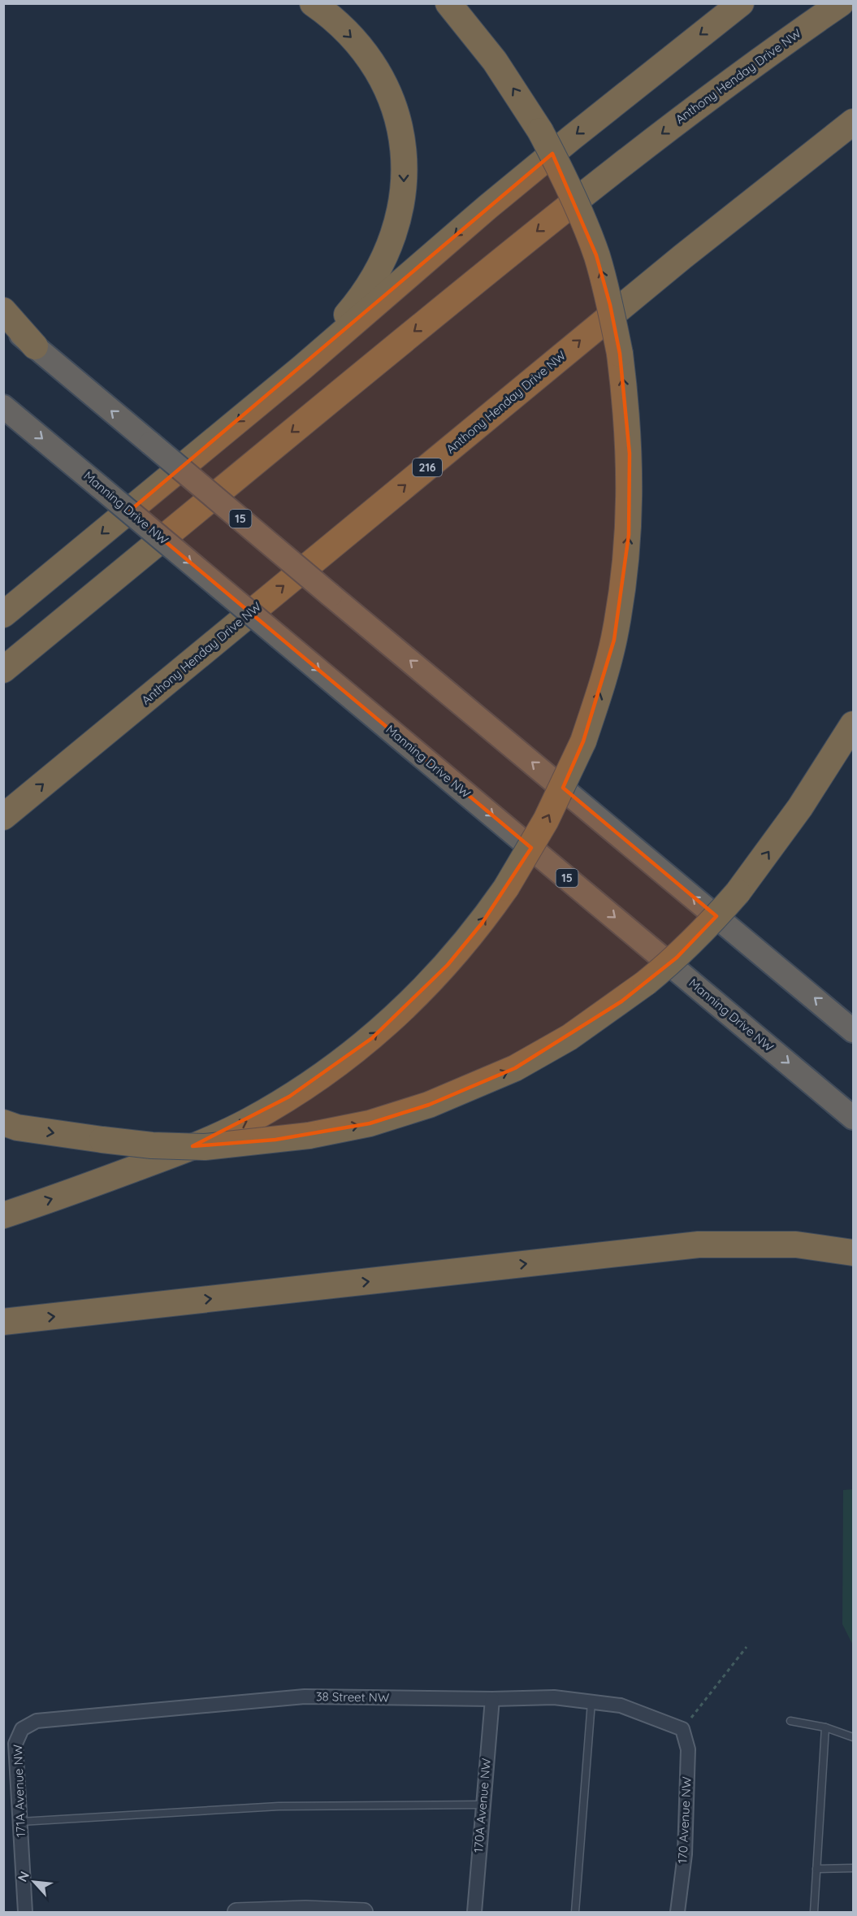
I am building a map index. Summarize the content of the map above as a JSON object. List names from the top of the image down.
{
  "streets": {
    "highway": [
      "Anthony Henday Drive NW",
      "216",
      "Manning Drive NW",
      "15"
    ],
    "street": [
      "38 Street NW",
      "171A Avenue NW",
      "170A Avenue NW",
      "170 Avenue NW"
    ]
  },
  "crossings": [
    ["38 Street NW", "171A Avenue NW"],
    ["38 Street NW", "170A Avenue NW"],
    ["38 Street NW", "170 Avenue NW"]
  ],
  "north": "top left"
}
